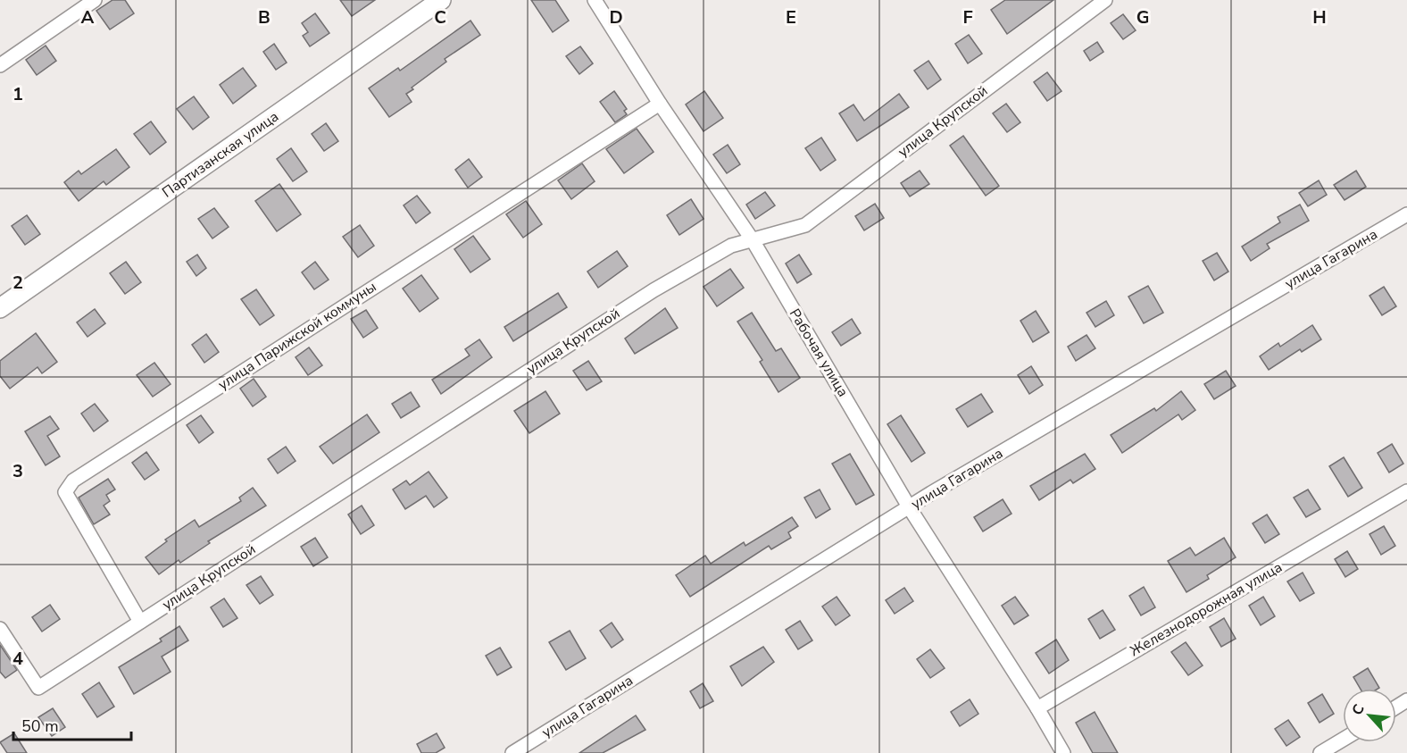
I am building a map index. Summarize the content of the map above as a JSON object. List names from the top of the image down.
{
  "streets": {
    "main road": ["Партизанская улица"],
    "street": [
      "улица Крупской",
      "улица Гагарина",
      "улица Парижской коммуны",
      "Рабочая улица",
      "Железнодорожная улица"
    ]
  },
  "crossings": [
    ["улица Крупской", "улица Парижской коммуны"],
    ["улица Крупской", "Рабочая улица"],
    ["улица Гагарина", "Рабочая улица"],
    ["улица Парижской коммуны", "Рабочая улица"],
    ["Рабочая улица", "Железнодорожная улица"]
  ],
  "scale_bar": "50 m",
  "north": "top left",
  "grid": {
    "columns": [
      "A",
      "B",
      "C",
      "D",
      "E",
      "F",
      "G",
      "H"
    ],
    "rows": [
      "1",
      "2",
      "3",
      "4"
    ]
  }
}
